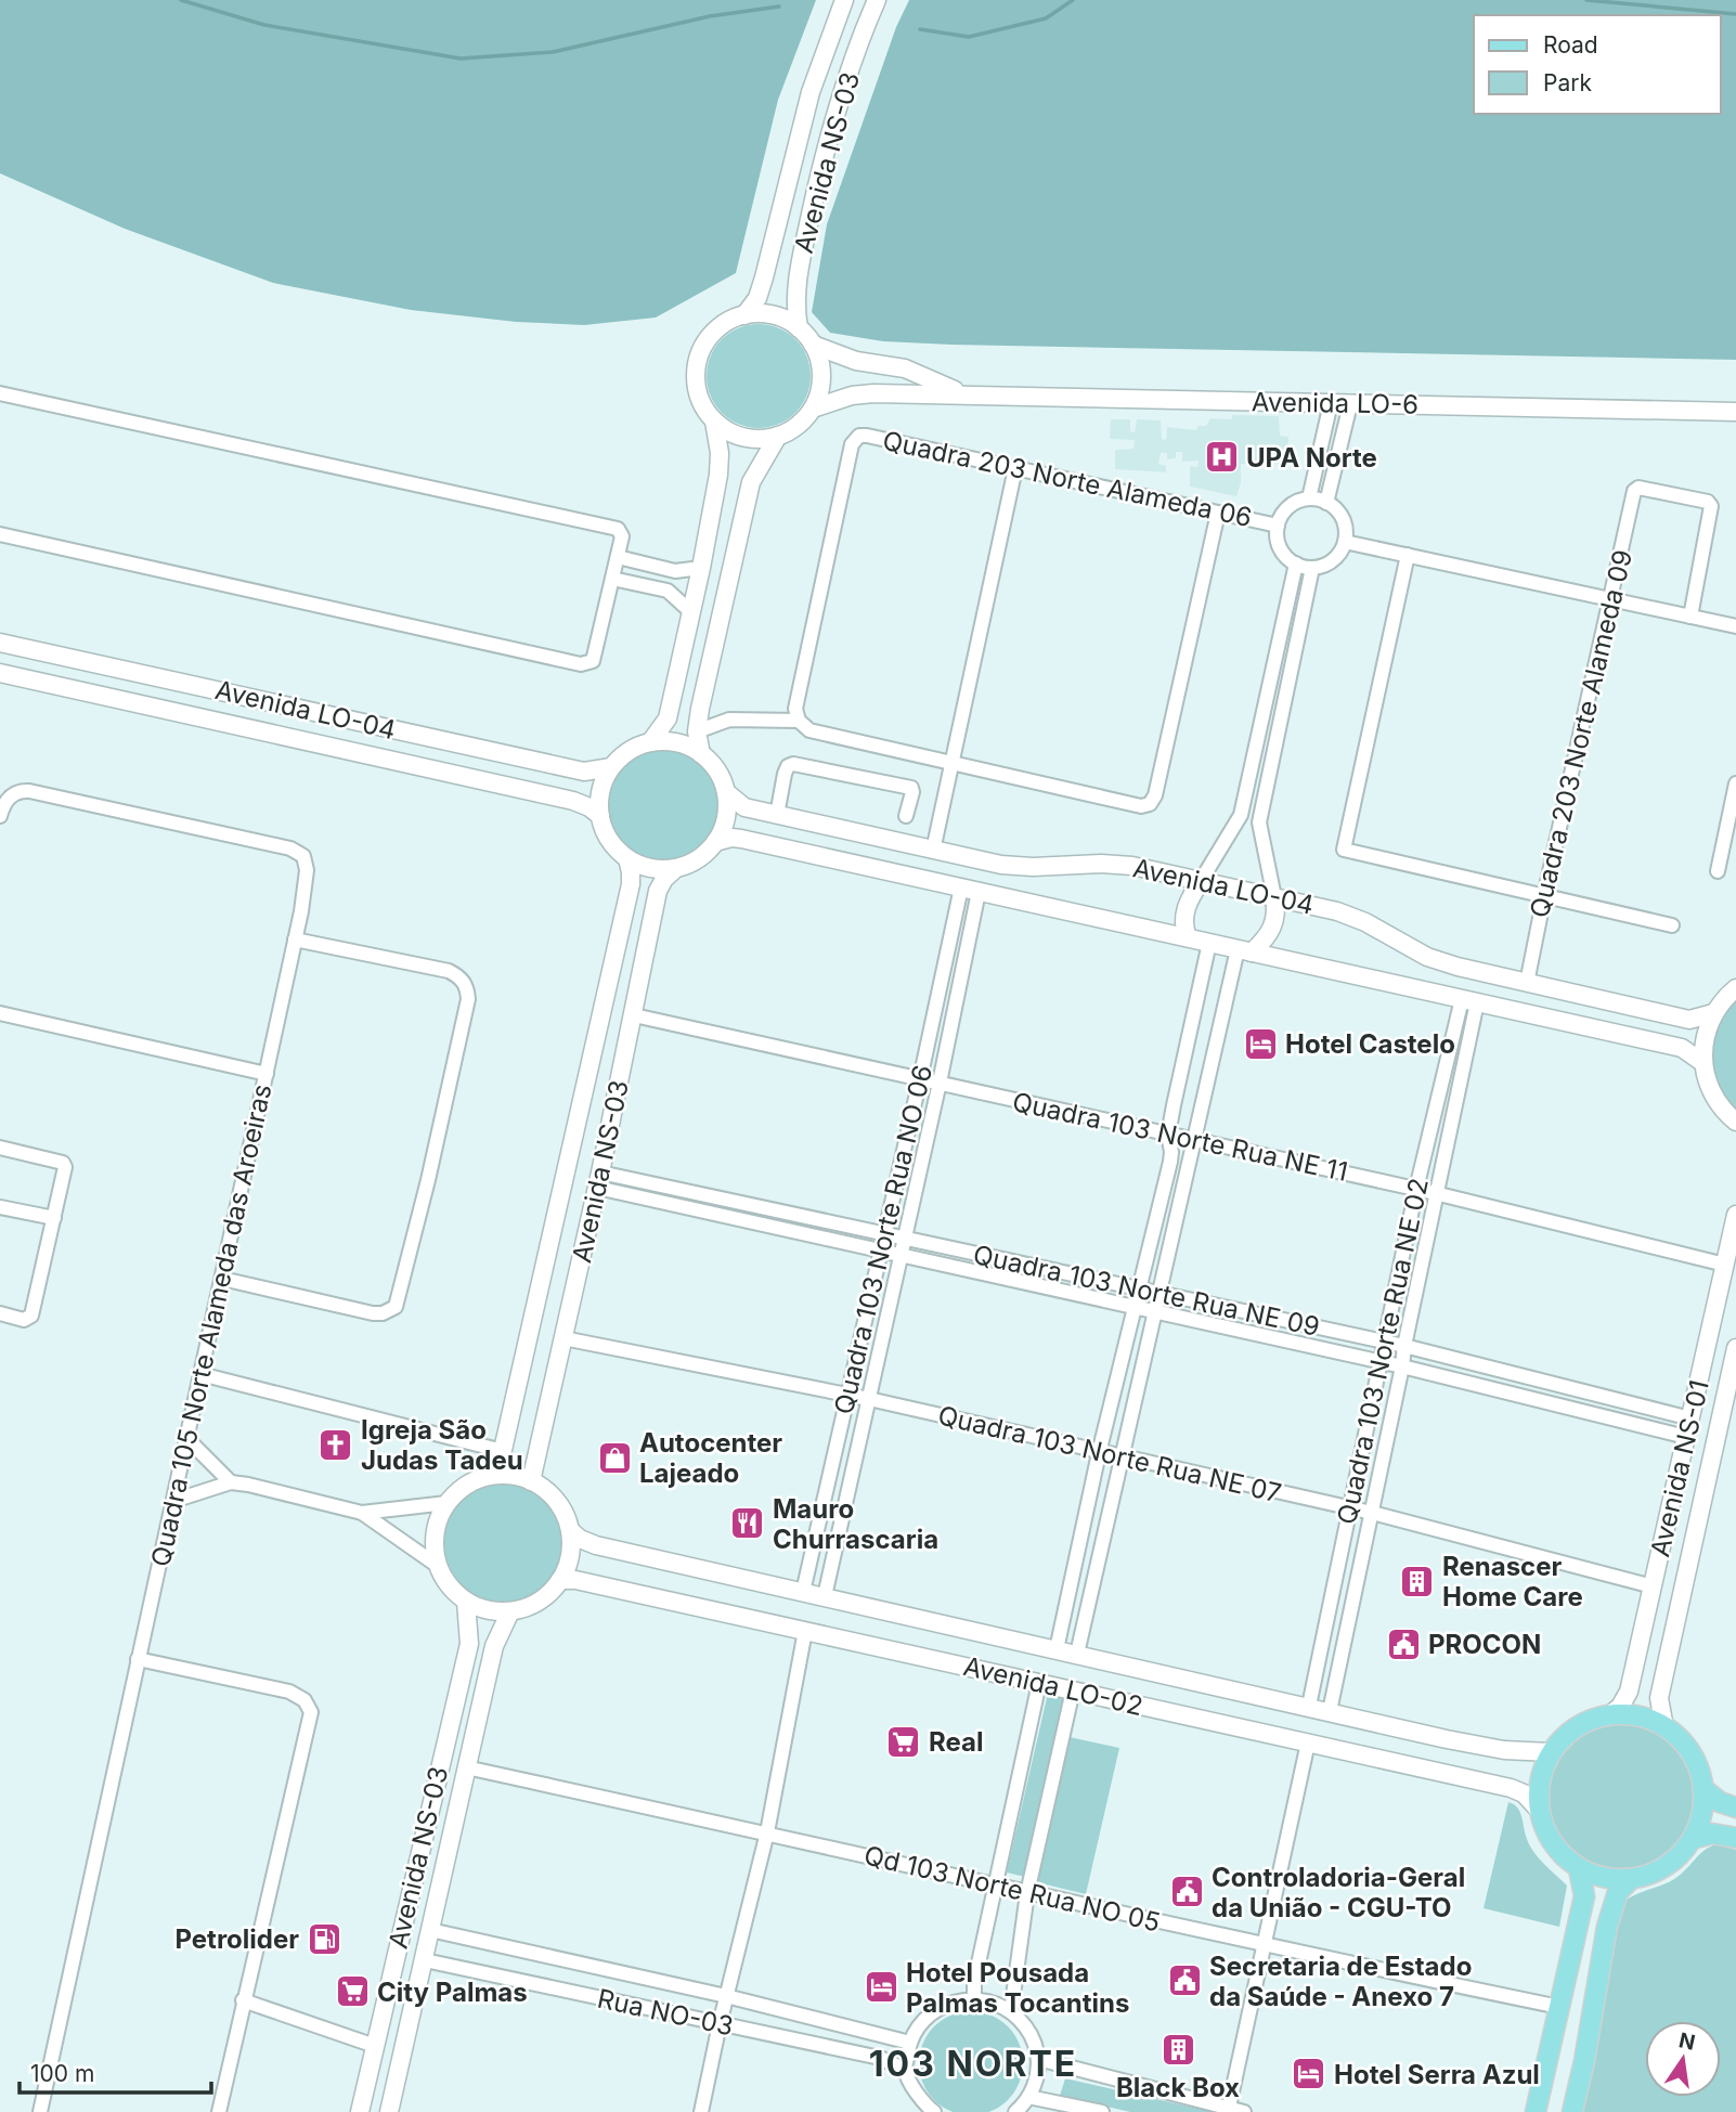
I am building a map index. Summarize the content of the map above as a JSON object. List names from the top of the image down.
{
  "streets": {
    "street": [
      "Avenida NS-03",
      "Avenida LO-6",
      "Quadra 203 Norte Alameda 06",
      "Avenida LO-04",
      "Quadra 203 Norte Alameda 09",
      "Quadra 103 Norte Rua NE 11",
      "Quadra 103 Norte Rua NO 06",
      "Quadra 103 Norte Rua NE 09",
      "Quadra 105 Norte Alameda das Aroeiras",
      "Quadra 103 Norte Rua NE 02",
      "Quadra 103 Norte Rua NE 07",
      "Avenida NS-01",
      "Avenida LO-02",
      "Qd 103 Norte Rua NO 05",
      "Rua NO-03"
    ]
  },
  "crossings": [
    ["Avenida NS-03", "Avenida LO-6"],
    ["Avenida NS-03", "Avenida LO-04"],
    ["Avenida NS-03", "Quadra 103 Norte Rua NE 11"],
    ["Avenida NS-03", "Quadra 103 Norte Rua NE 09"],
    ["Avenida NS-03", "Quadra 103 Norte Rua NE 07"],
    ["Avenida NS-03", "Avenida LO-02"],
    ["Avenida NS-03", "Qd 103 Norte Rua NO 05"],
    ["Avenida NS-03", "Rua NO-03"],
    ["Avenida LO-04", "Quadra 203 Norte Alameda 09"],
    ["Quadra 103 Norte Rua NE 11", "Quadra 103 Norte Rua NO 06"],
    ["Quadra 103 Norte Rua NE 11", "Quadra 103 Norte Rua NE 02"],
    ["Quadra 103 Norte Rua NE 11", "Avenida NS-01"],
    ["Quadra 103 Norte Rua NO 06", "Quadra 103 Norte Rua NE 09"],
    ["Quadra 103 Norte Rua NO 06", "Quadra 103 Norte Rua NE 07"],
    ["Quadra 103 Norte Rua NO 06", "Avenida LO-02"],
    ["Quadra 103 Norte Rua NE 09", "Quadra 103 Norte Rua NE 02"],
    ["Quadra 103 Norte Rua NE 09", "Avenida NS-01"],
    ["Quadra 103 Norte Rua NE 02", "Quadra 103 Norte Rua NE 07"],
    ["Quadra 103 Norte Rua NE 02", "Avenida LO-02"],
    ["Quadra 103 Norte Rua NE 07", "Avenida NS-01"],
    ["Avenida NS-01", "Avenida LO-02"]
  ],
  "districts": ["103 NORTE"],
  "places": {
    "hospital": ["UPA Norte"],
    "hotel": ["Hotel Castelo", "Hotel Pousada Palmas Tocantins", "Hotel Serra Azul"],
    "church": ["Igreja São Judas Tadeu"],
    "shop": ["Autocenter Lajeado"],
    "restaurant": ["Mauro Churrascaria"],
    "building": ["Renascer Home Care", "Black Box"],
    "public building": ["PROCON", "Controladoria-Geral da União - CGU-TO", "Secretaria de Estado da Saúde - Anexo 7"],
    "supermarket": ["Real", "City Palmas"],
    "fuel station": ["Petrolider"]
  },
  "legend": ["Road", "Park"],
  "scale_bar": "100 m",
  "north": "top"
}
